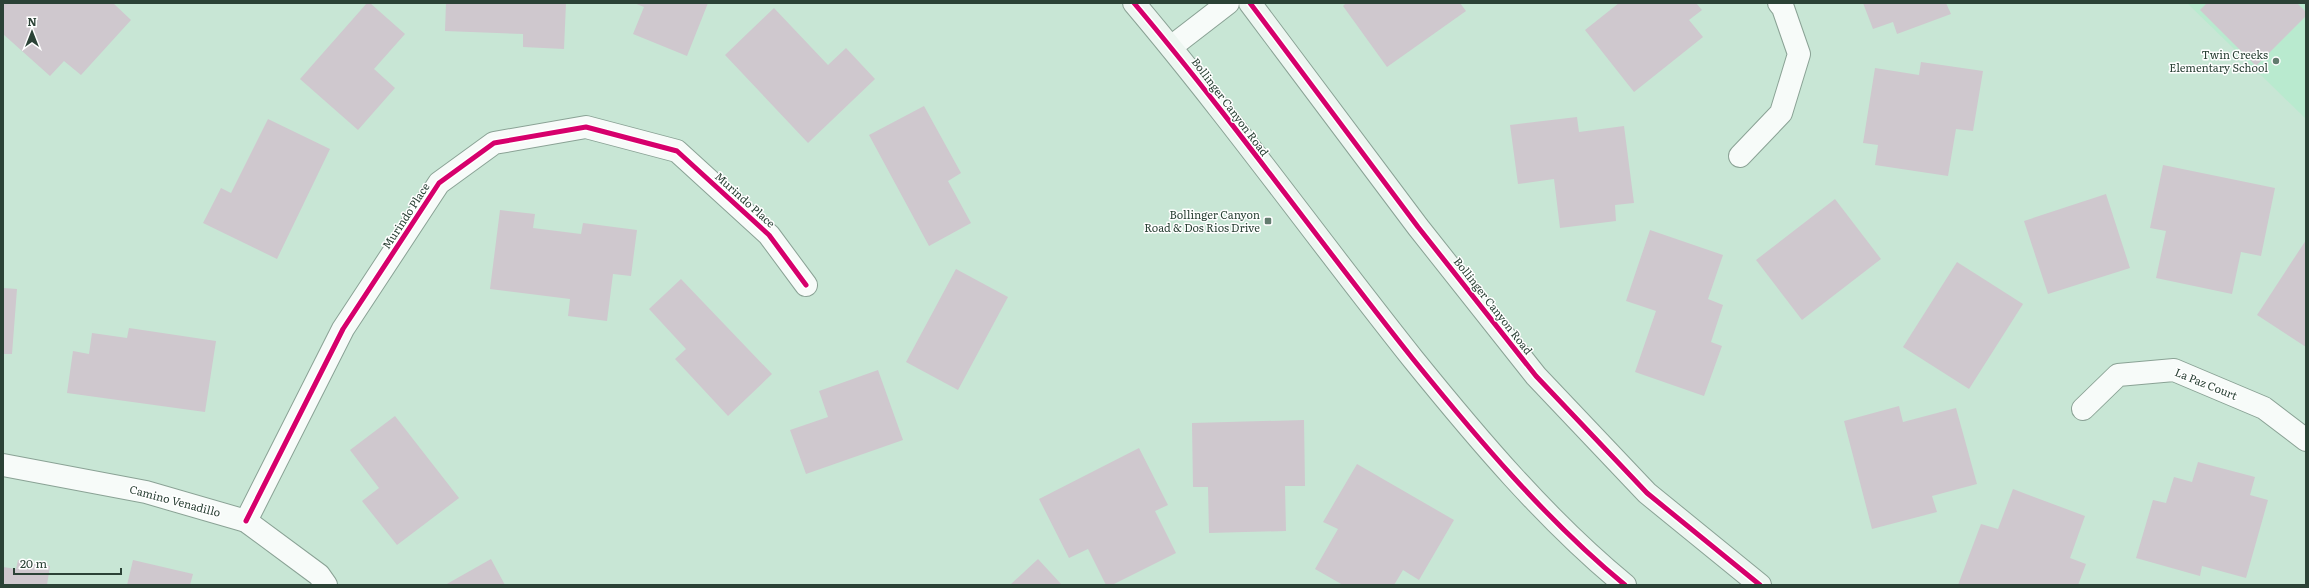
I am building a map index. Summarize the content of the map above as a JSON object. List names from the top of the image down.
{
  "streets": {
    "main road": ["Bollinger Canyon Road"],
    "street": ["Murindo Place", "La Paz Court", "Camino Venadillo"]
  },
  "crossings": [
    ["Murindo Place", "Camino Venadillo"]
  ],
  "places": {
    "other": ["Twin Creeks Elementary School"],
    "transit": ["Bollinger Canyon Road & Dos Rios Drive"]
  },
  "scale_bar": "20 m",
  "north": "top"
}
